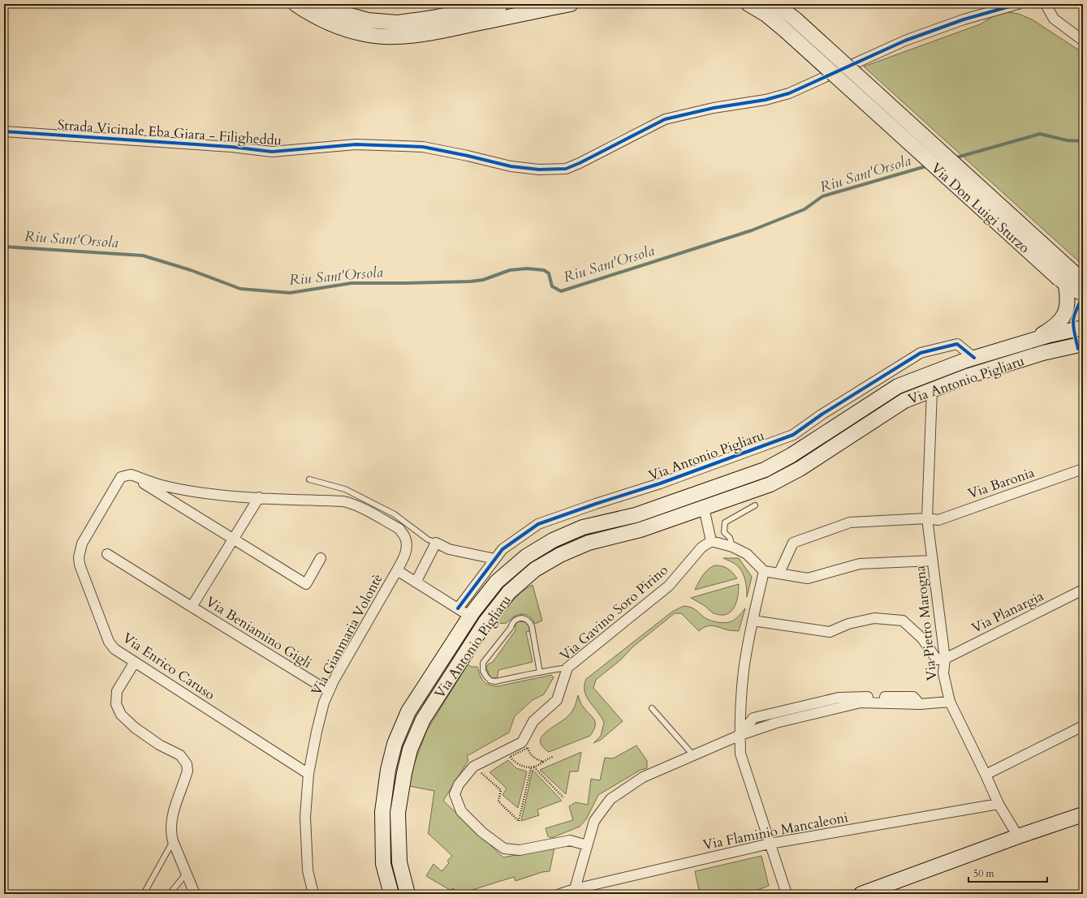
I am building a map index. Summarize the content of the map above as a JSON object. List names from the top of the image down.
{
  "streets": {
    "main road": ["Via Don Luigi Sturzo", "Via Antonio Pigliaru"],
    "street": [
      "Strada Vicinale Eba Giara - Filigheddu",
      "Via Baronia",
      "Via Planargia",
      "Via Gavino Soro Pirino",
      "Via Pietro Marogna",
      "Via Beniamino Gigli",
      "Via Gianmaria Volontè",
      "Via Enrico Caruso",
      "Via Flaminio Mancaleoni"
    ]
  },
  "crossings": [
    ["Via Antonio Pigliaru", "Via Pietro Marogna"],
    ["Via Antonio Pigliaru", "Via Gianmaria Volontè"],
    ["Via Baronia", "Via Pietro Marogna"],
    ["Via Planargia", "Via Pietro Marogna"],
    ["Via Pietro Marogna", "Via Flaminio Mancaleoni"],
    ["Via Beniamino Gigli", "Via Gianmaria Volontè"],
    ["Via Gianmaria Volontè", "Via Enrico Caruso"]
  ],
  "water": ["Riu Sant'Orsola"],
  "scale_bar": "50 m"
}
